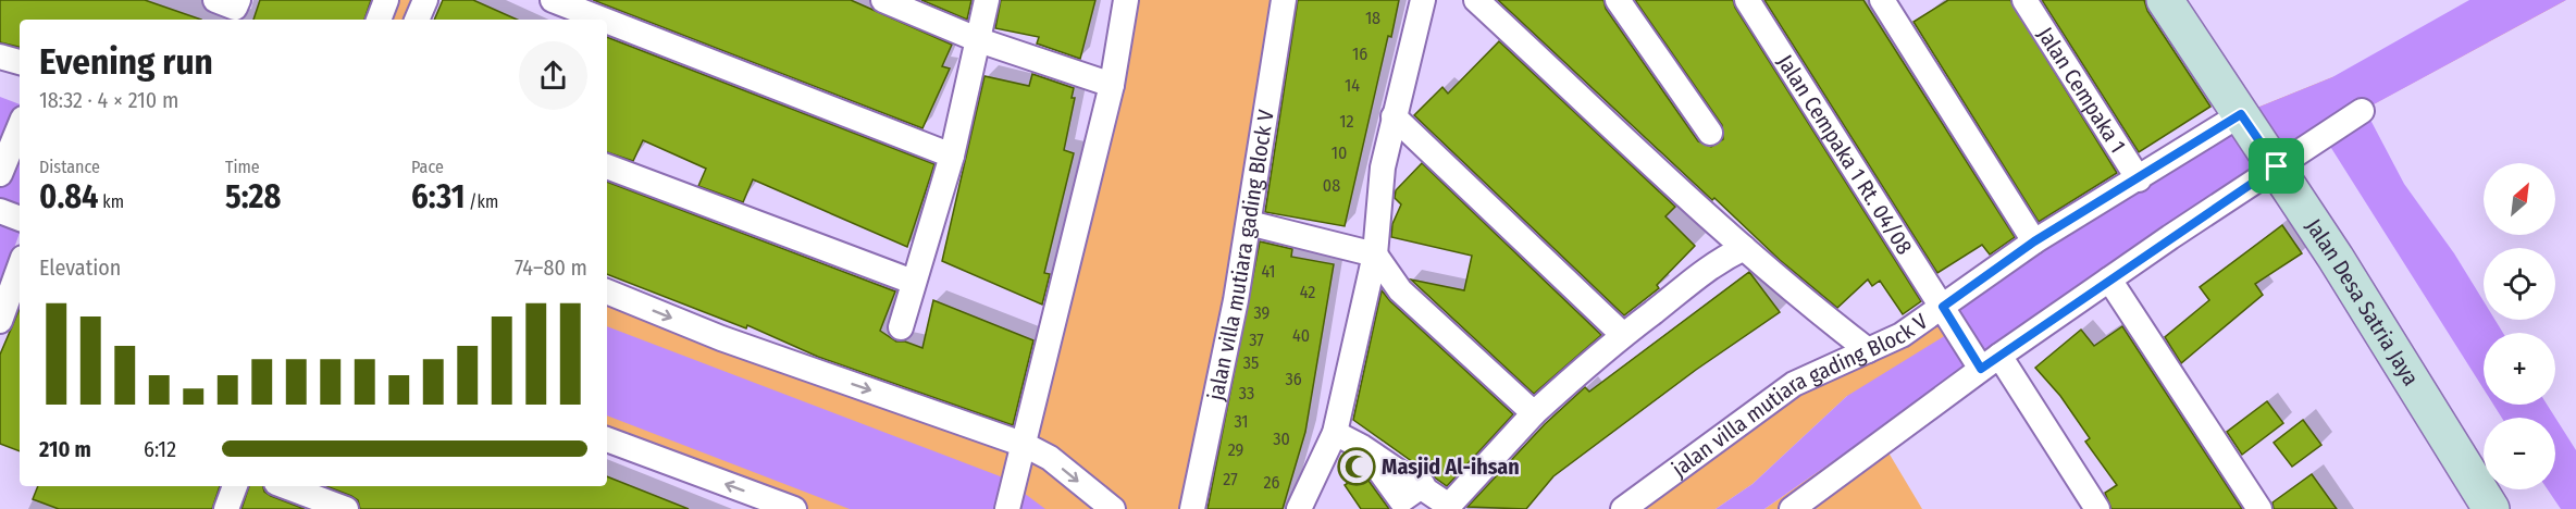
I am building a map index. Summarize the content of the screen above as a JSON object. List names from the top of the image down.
{
  "streets": {
    "street": [
      "Jalan Cempaka 1",
      "Jalan Cempaka 1 Rt. 04/08",
      "jalan villa mutiara gading Block V",
      "Jalan Desa Satria Jaya"
    ]
  },
  "crossings": [
    ["Jalan Cempaka 1", "jalan villa mutiara gading Block V"],
    ["Jalan Cempaka 1 Rt. 04/08", "jalan villa mutiara gading Block V"],
    ["jalan villa mutiara gading Block V", "Jalan Desa Satria Jaya"]
  ],
  "places": {
    "mosque": ["Masjid Al-ihsan"]
  },
  "house_numbers": [
    "18",
    "16",
    "14",
    "12",
    "10",
    "08",
    "41",
    "42",
    "39",
    "40",
    "37",
    "35",
    "36",
    "33",
    "31",
    "30",
    "29",
    "27",
    "26"
  ],
  "north": "top right",
  "page": {
    "heading": ["Evening run", "18:32 · 4 × 210 m"],
    "stats": [
      ["Distance", "0.84 km"],
      ["Time", "5:28"],
      ["Pace", "6:31 /km"]
    ],
    "map_buttons": ["+", "−"],
    "chart": ["Elevation", "74–80 m"],
    "list": [
      {
        "name": "210 m",
        "note": "6:12"
      }
    ]
  }
}
